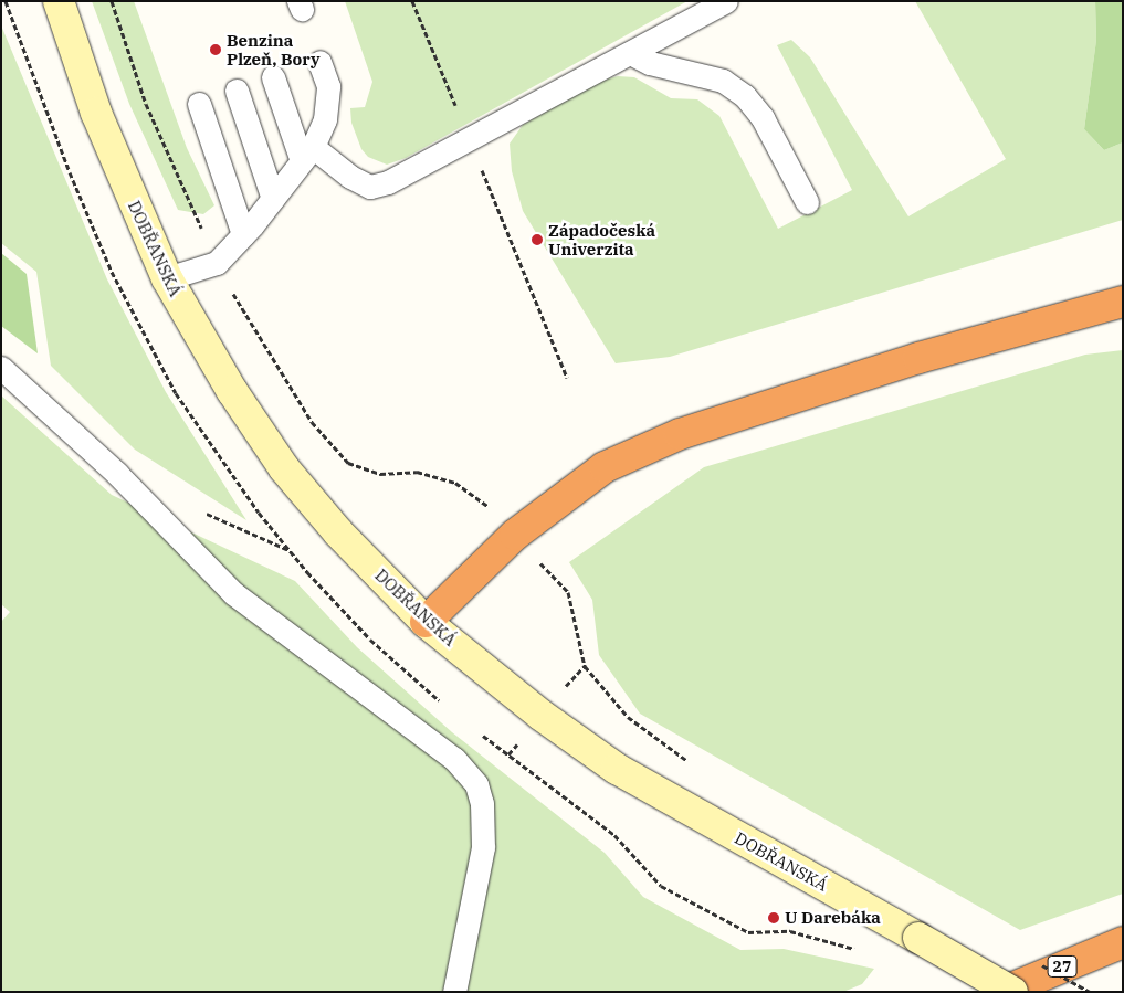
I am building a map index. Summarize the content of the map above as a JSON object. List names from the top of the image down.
{
  "streets": {
    "highway": ["27"],
    "street": ["DOBŘANSKÁ"]
  },
  "places": ["Benzina Plzeň, Bory", "Západočeská Univerzita", "U Darebáka"]
}
